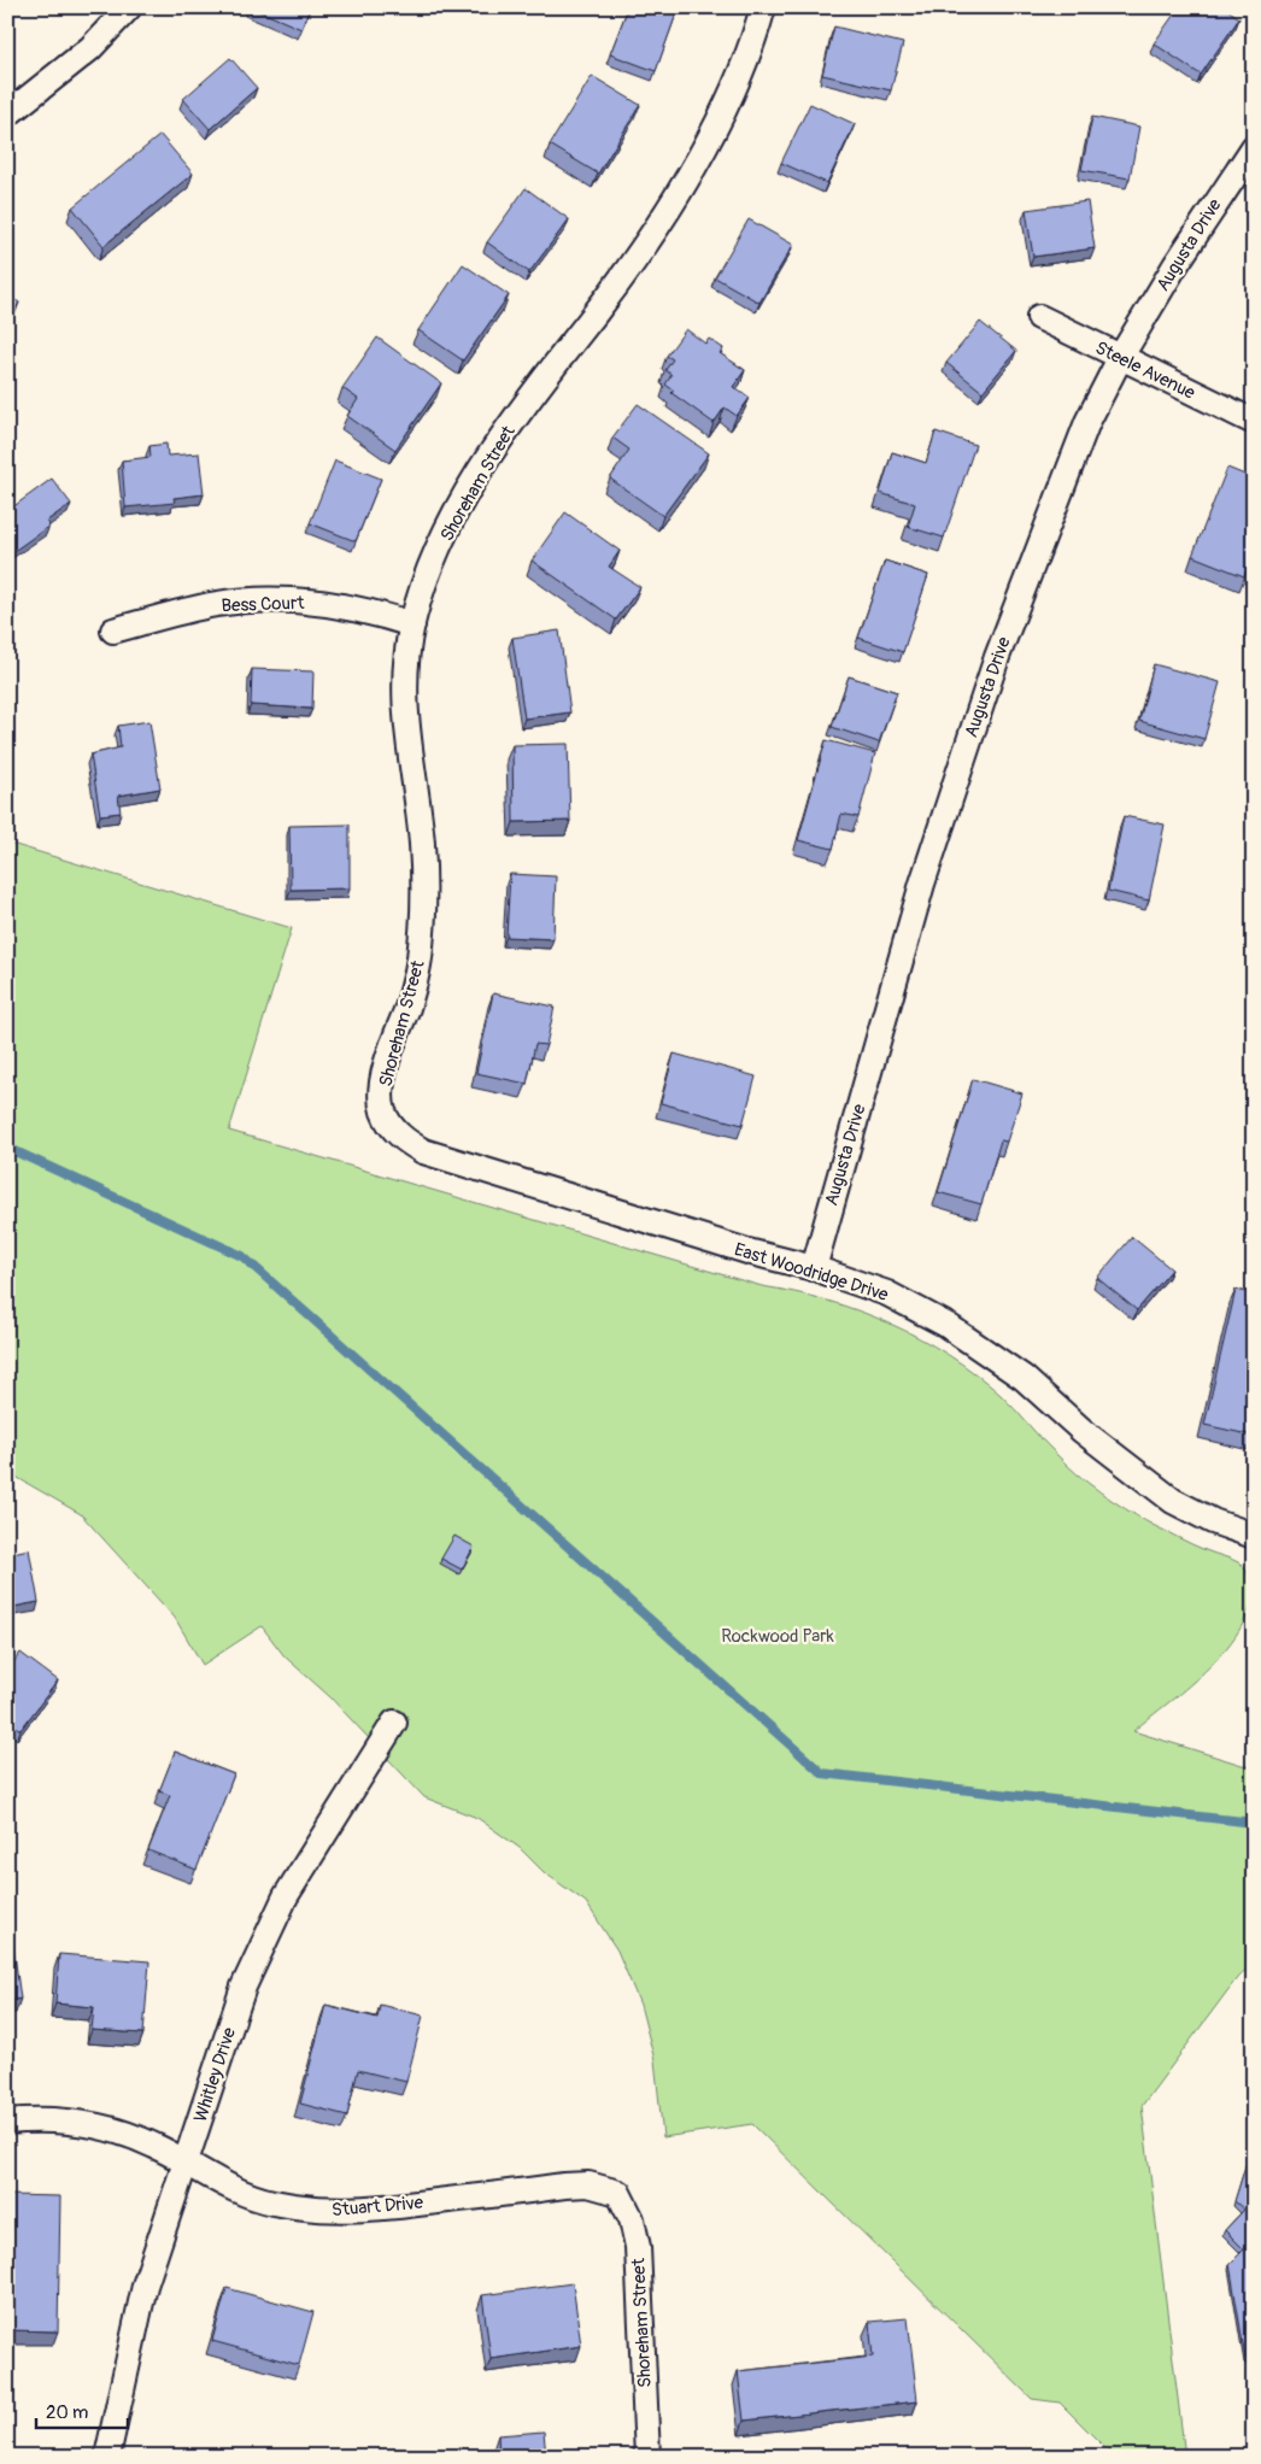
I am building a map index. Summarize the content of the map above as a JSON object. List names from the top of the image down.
{
  "streets": {
    "street": [
      "Augusta Drive",
      "Steele Avenue",
      "Shoreham Street",
      "Bess Court",
      "East Woodridge Drive",
      "Whitley Drive",
      "Stuart Drive"
    ]
  },
  "crossings": [
    ["Augusta Drive", "Steele Avenue"],
    ["Augusta Drive", "East Woodridge Drive"],
    ["Shoreham Street", "Bess Court"],
    ["Shoreham Street", "East Woodridge Drive"],
    ["Shoreham Street", "Stuart Drive"],
    ["Whitley Drive", "Stuart Drive"]
  ],
  "parks": ["Rockwood Park"],
  "scale_bar": "20 m"
}
